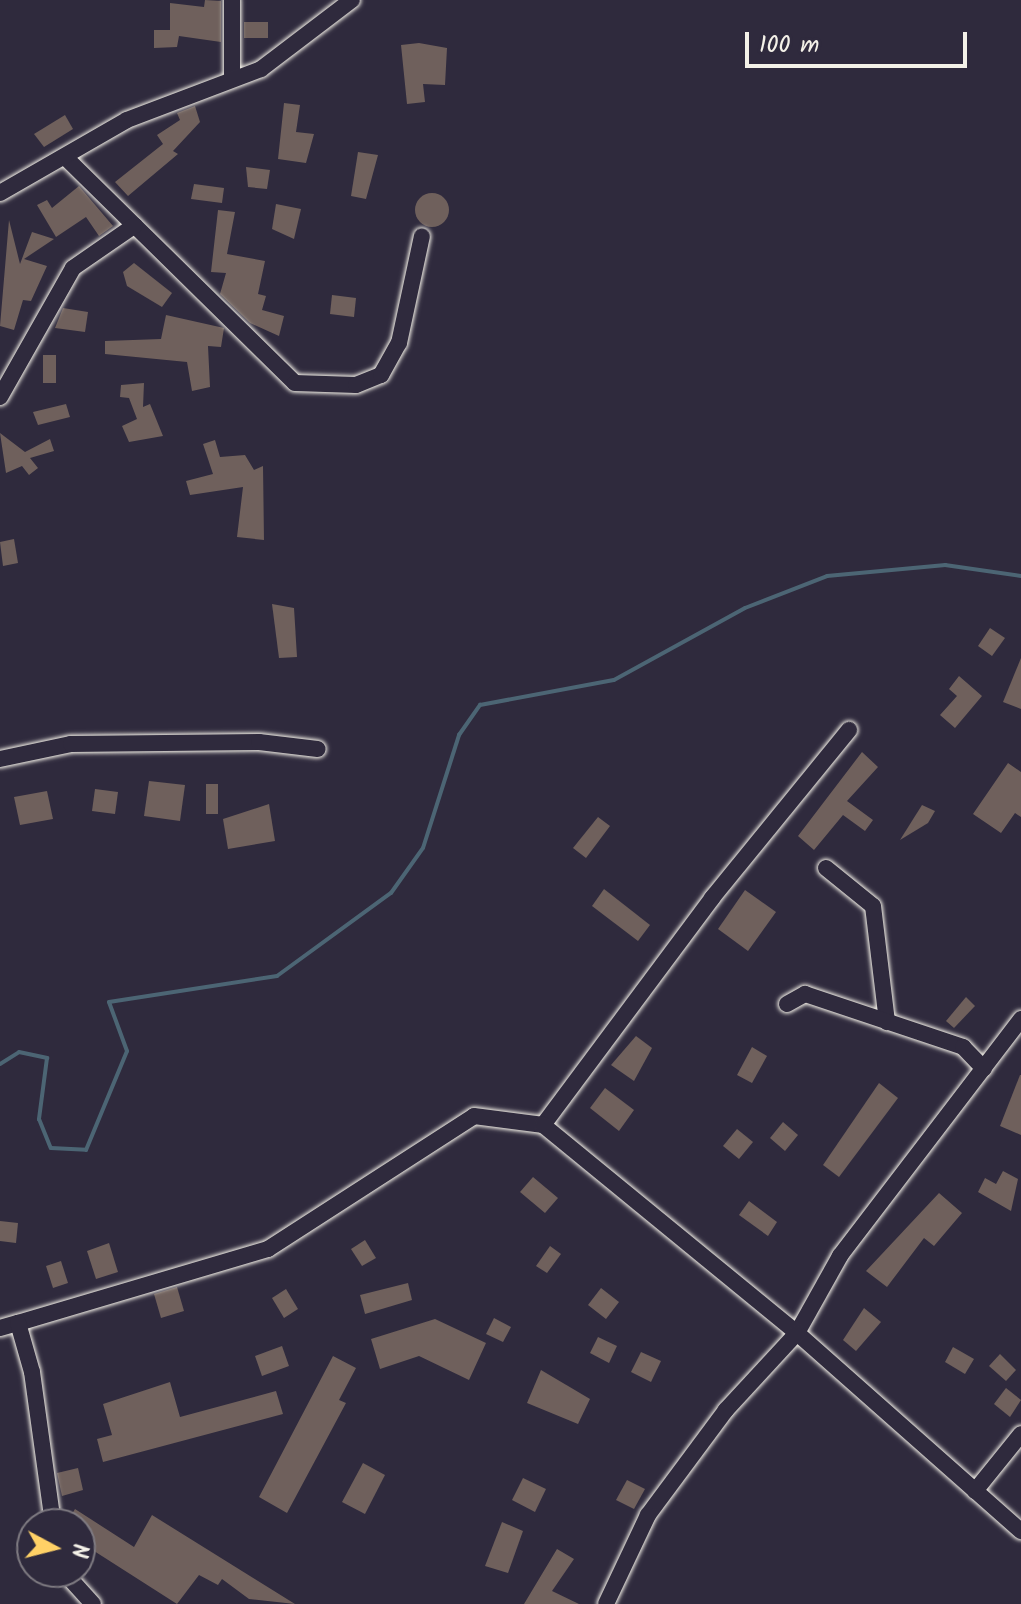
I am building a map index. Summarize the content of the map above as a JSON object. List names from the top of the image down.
{
  "scale_bar": "100 m",
  "north": "right"
}
